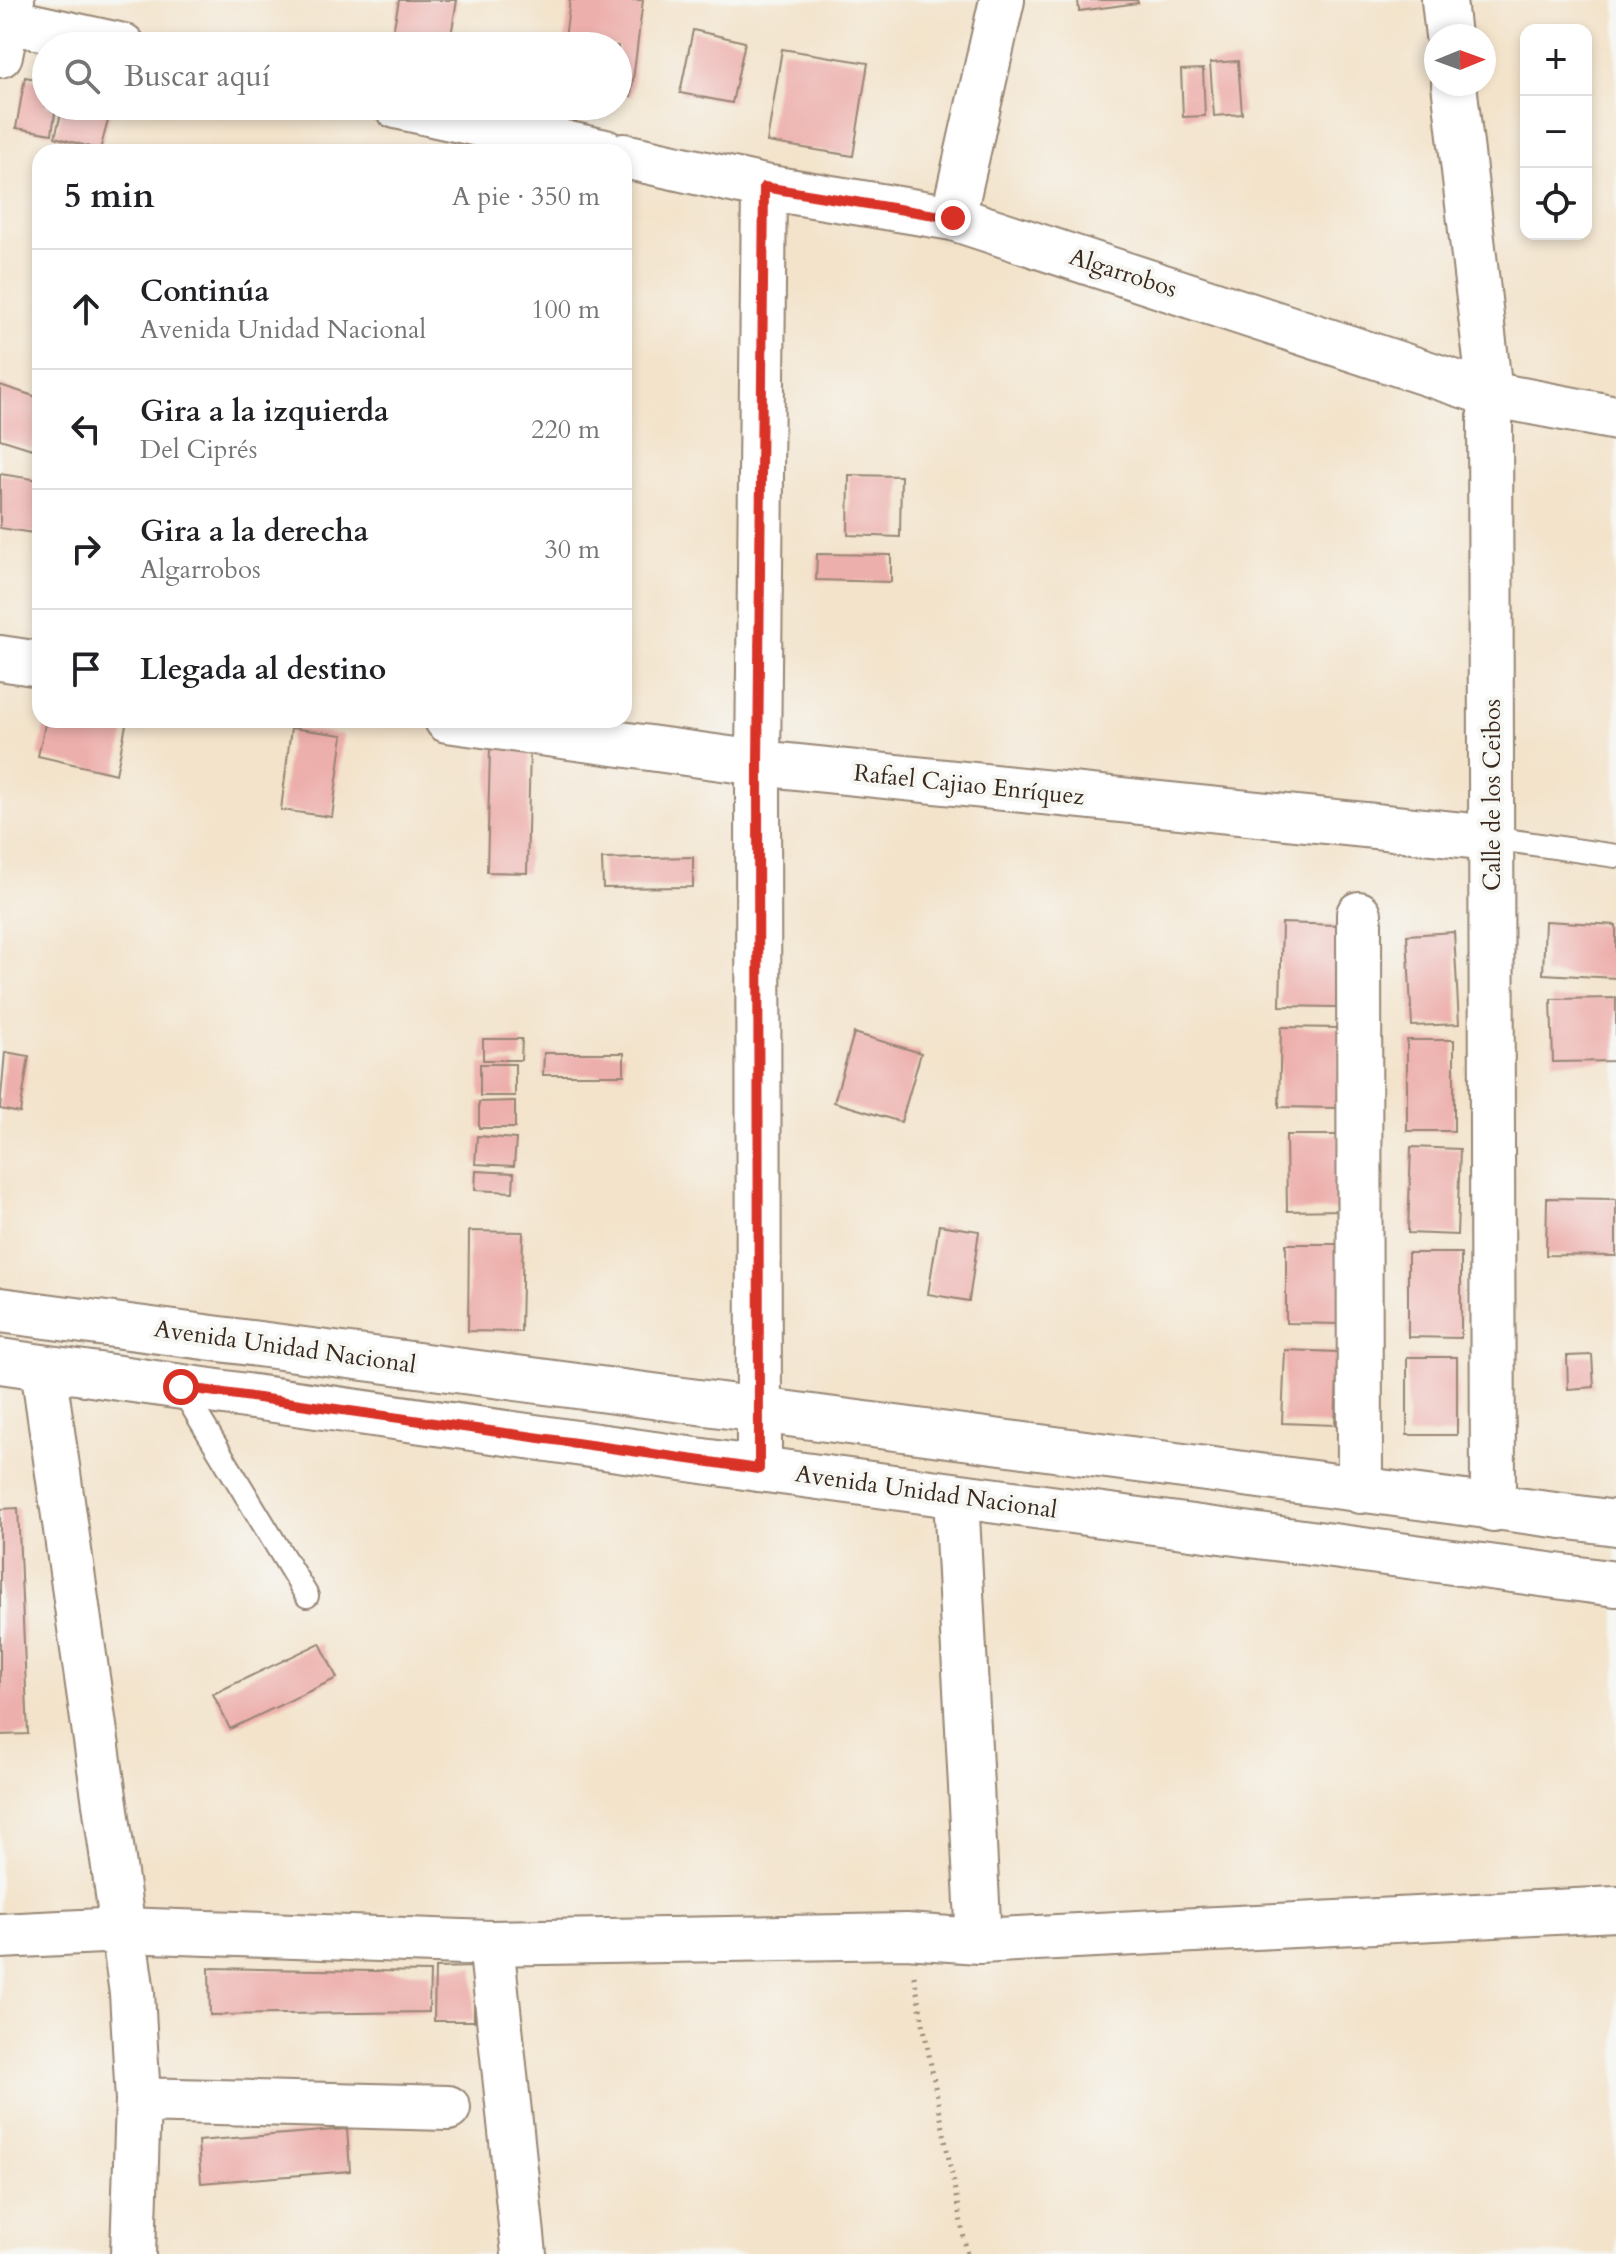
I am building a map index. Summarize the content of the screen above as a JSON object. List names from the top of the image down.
{
  "streets": {
    "street": [
      "Algarrobos",
      "Rafael Cajiao Enríquez",
      "Calle de los Ceibos",
      "Avenida Unidad Nacional"
    ]
  },
  "crossings": [
    ["Algarrobos", "Calle de los Ceibos"],
    ["Rafael Cajiao Enríquez", "Calle de los Ceibos"],
    ["Calle de los Ceibos", "Avenida Unidad Nacional"]
  ],
  "north": "right",
  "page": {
    "map_buttons": ["+", "−"],
    "search": "Buscar aquí",
    "heading": ["5 min", "A pie · 350 m"],
    "list": [
      ["Continúa", "Avenida Unidad Nacional", "100 m"],
      ["Gira a la izquierda", "Del Ciprés", "220 m"],
      ["Gira a la derecha", "Algarrobos", "30 m"],
      "Llegada al destino"
    ]
  }
}
